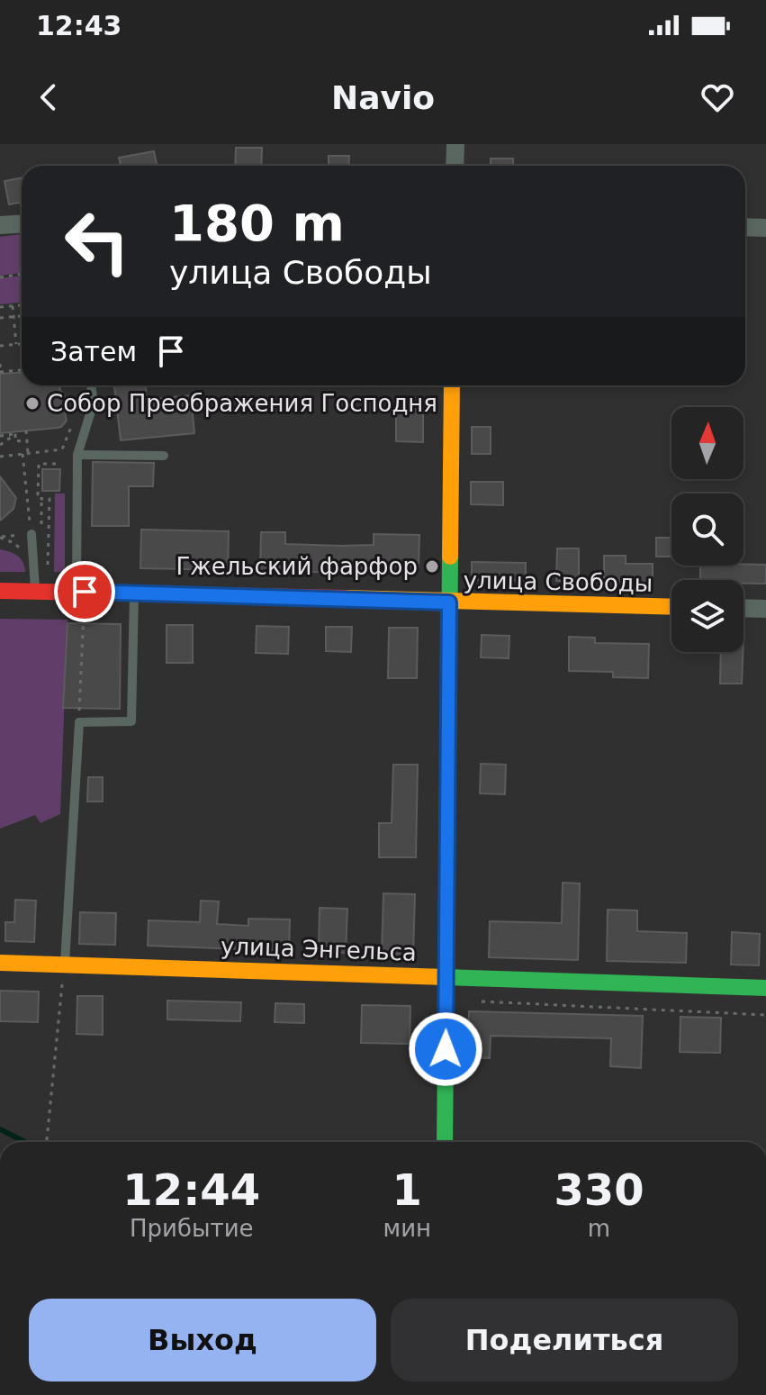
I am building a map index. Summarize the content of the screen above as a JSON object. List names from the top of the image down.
{
  "streets": {
    "street": ["улица Свободы", "улица Энгельса"]
  },
  "places": ["Собор Преображения Господня", "Гжельский фарфор"],
  "north": "top",
  "page": {
    "status": "12:43",
    "header": "Navio",
    "turn": ["180 m", "улица Свободы"],
    "then": "Затем",
    "eta": [
      "12:44",
      "Прибытие",
      "1",
      "мин",
      "330",
      "m"
    ],
    "buttons": ["Выход", "Поделиться"]
  }
}
